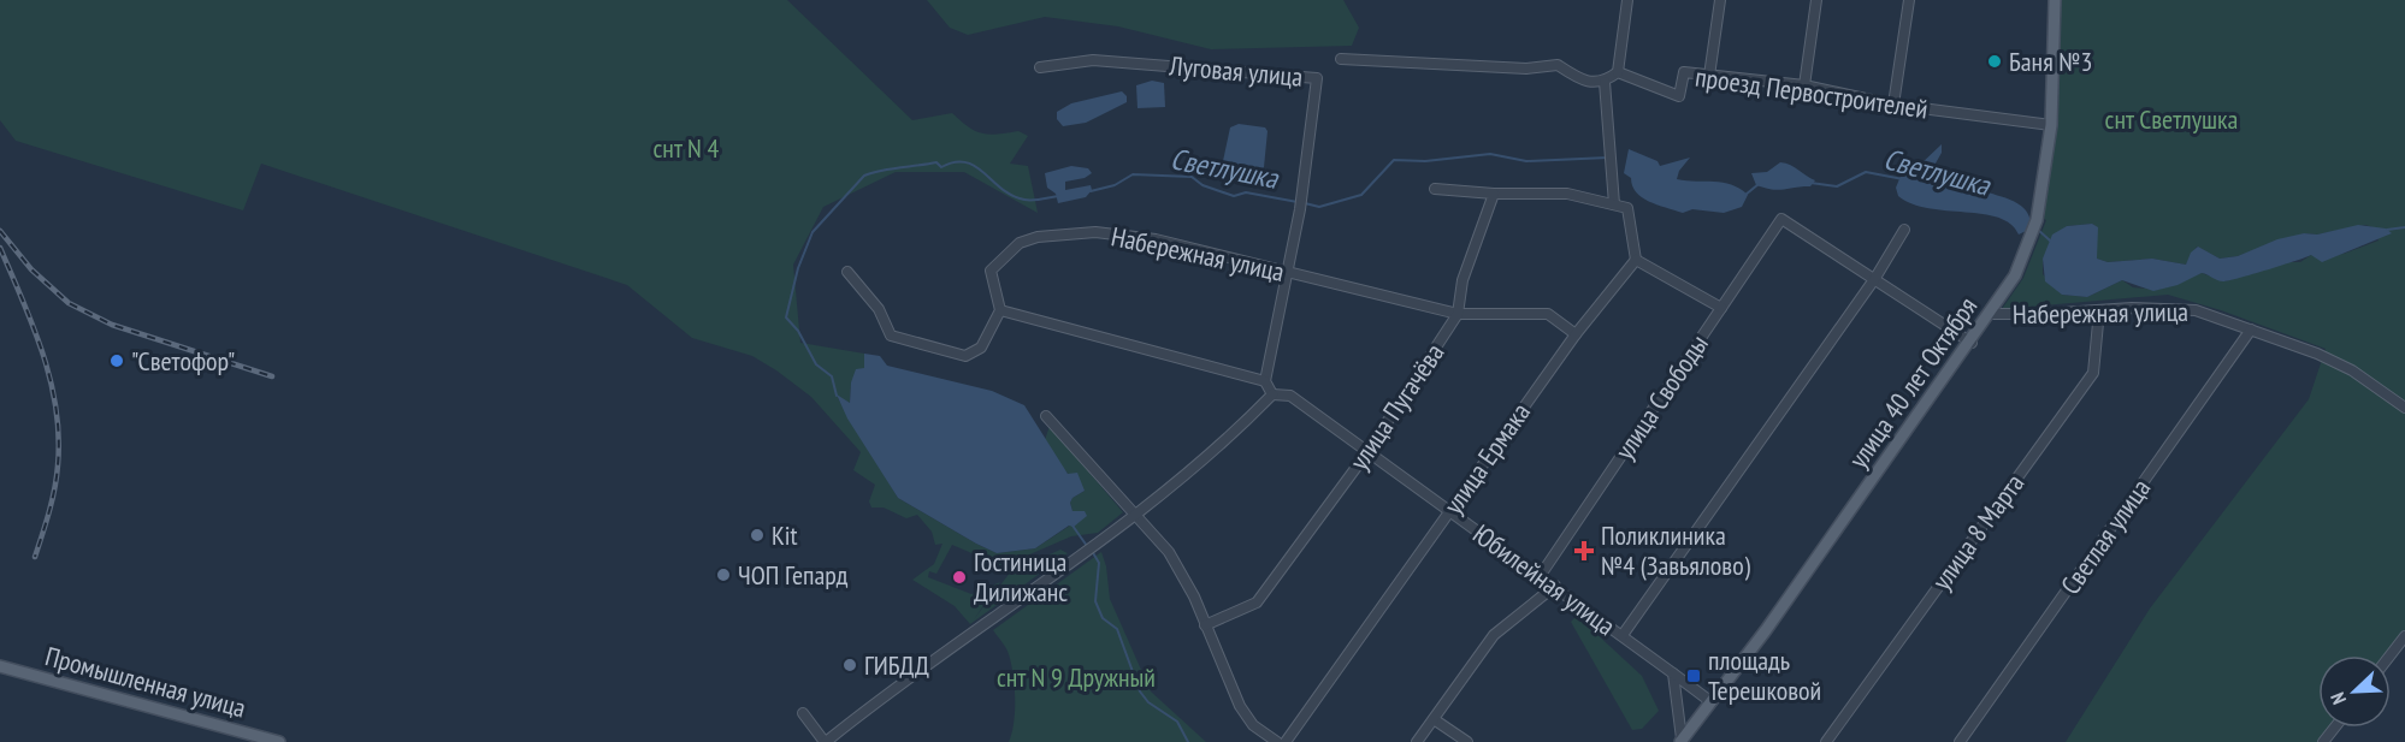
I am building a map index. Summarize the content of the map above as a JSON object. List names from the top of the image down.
{
  "streets": {
    "main road": ["улица 40 лет Октября", "Промышленная улица"],
    "street": [
      "Луговая улица",
      "проезд Первостроителей",
      "Набережная улица",
      "улица Свободы",
      "улица Пугачёва",
      "улица Ермака",
      "улица 8 Марта",
      "Светлая улица",
      "Юбилейная улица"
    ]
  },
  "crossings": [
    ["Луговая улица", "Набережная улица"],
    ["проезд Первостроителей", "улица 40 лет Октября"],
    ["Набережная улица", "улица 40 лет Октября"],
    ["Набережная улица", "улица Пугачёва"],
    ["Набережная улица", "улица Ермака"],
    ["Набережная улица", "улица 8 Марта"],
    ["Набережная улица", "Светлая улица"],
    ["улица 40 лет Октября", "Юбилейная улица"],
    ["улица Свободы", "Юбилейная улица"],
    ["улица Пугачёва", "Юбилейная улица"],
    ["улица Ермака", "Юбилейная улица"]
  ],
  "water": ["Светлушка"],
  "parks": ["снт Светлушка", "снт N 4", "снт N 9 Дружный"],
  "places": {
    "other": [
      "Баня №3",
      "\"Светофор\"",
      "Kit",
      "ЧОП Гепард",
      "Гостиница Дилижанс",
      "ГИБДД"
    ],
    "health": ["Поликлиника №4 (Завьялово)"],
    "transit": ["площадь Терешковой"]
  },
  "north": "bottom left"
}
